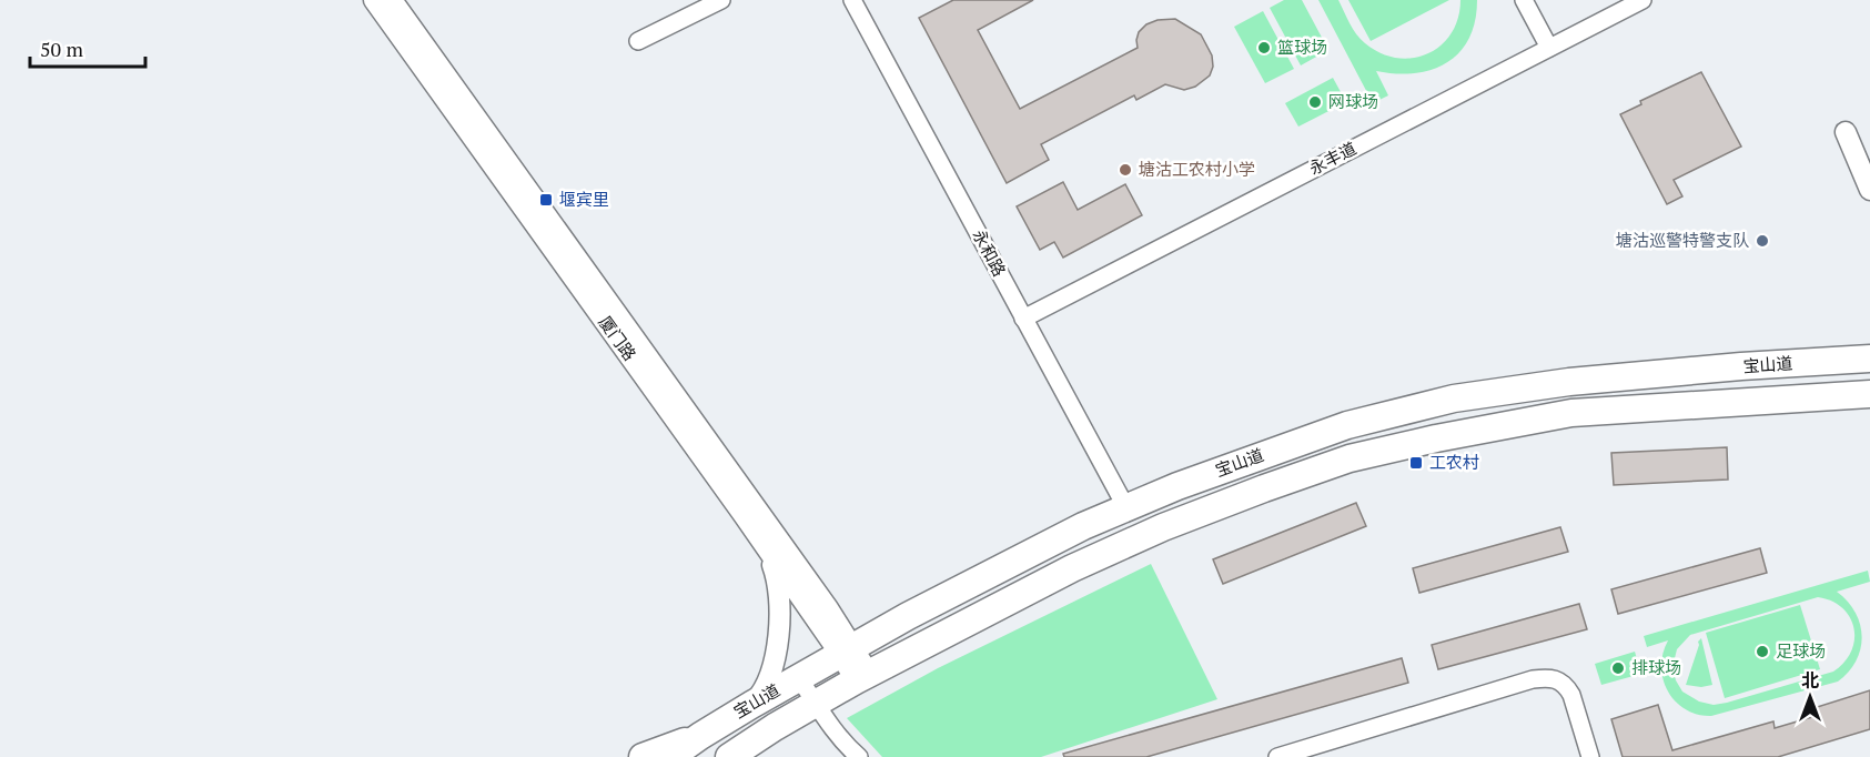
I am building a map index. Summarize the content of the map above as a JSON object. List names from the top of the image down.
{
  "streets": {
    "main road": ["宝山道"],
    "street": ["永丰道", "永和路", "厦门路"]
  },
  "crossings": [
    ["永丰道", "永和路"],
    ["永和路", "宝山道"],
    ["厦门路", "宝山道"]
  ],
  "places": {
    "other": [
      "篮球场",
      "网球场",
      "塘沽工农村小学",
      "塘沽巡警特警支队",
      "足球场",
      "排球场"
    ],
    "transit": ["堰宾里", "工农村"]
  },
  "scale_bar": "50 m",
  "north": "top"
}
